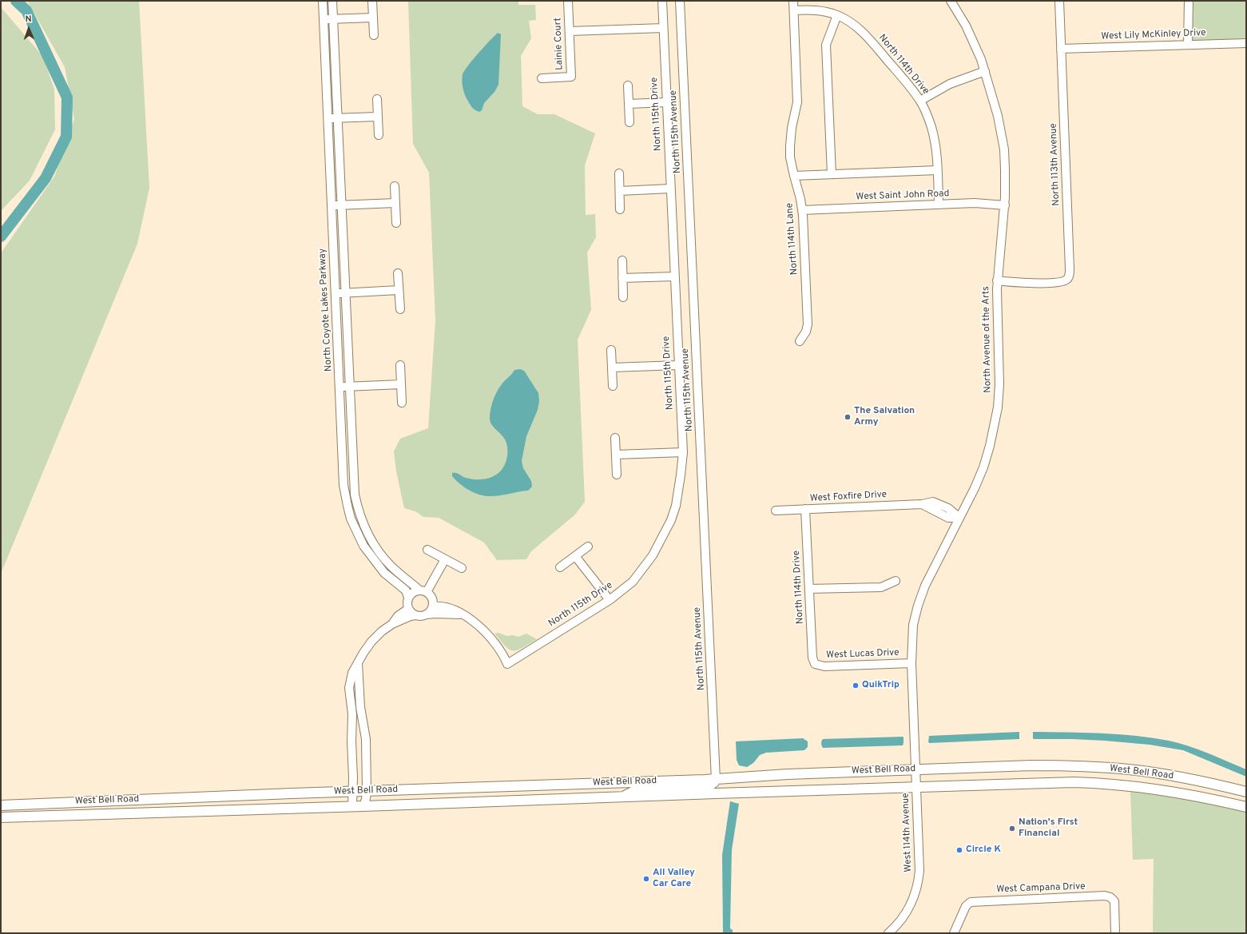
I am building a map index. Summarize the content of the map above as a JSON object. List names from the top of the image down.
{
  "streets": {
    "main road": ["West Bell Road"],
    "street": [
      "West Lily McKinley Drive",
      "Lainie Court",
      "North 114th Drive",
      "North 115th Drive",
      "North 115th Avenue",
      "North 113th Avenue",
      "West Saint John Road",
      "North 114th Lane",
      "North Coyote Lakes Parkway",
      "North Avenue of the Arts",
      "West Foxfire Drive",
      "West Lucas Drive",
      "West 114th Avenue",
      "West Campana Drive"
    ]
  },
  "crossings": [
    ["West Lily McKinley Drive", "North 113th Avenue"],
    ["North 114th Drive", "West Saint John Road"],
    ["North 114th Drive", "North 114th Lane"],
    ["North 114th Drive", "West Foxfire Drive"],
    ["North 114th Drive", "West Lucas Drive"],
    ["North 115th Avenue", "West Bell Road"],
    ["North 113th Avenue", "North Avenue of the Arts"],
    ["West Saint John Road", "North 114th Lane"],
    ["West Saint John Road", "North Avenue of the Arts"],
    ["North Avenue of the Arts", "West Foxfire Drive"],
    ["North Avenue of the Arts", "West Lucas Drive"],
    ["North Avenue of the Arts", "West Bell Road"],
    ["North Avenue of the Arts", "West 114th Avenue"],
    ["West Bell Road", "West 114th Avenue"]
  ],
  "places": [
    "The Salvation Army",
    "QuikTrip",
    "Nation's First Financial",
    "Circle K",
    "All Valley Car Care"
  ],
  "north": "top"
}
